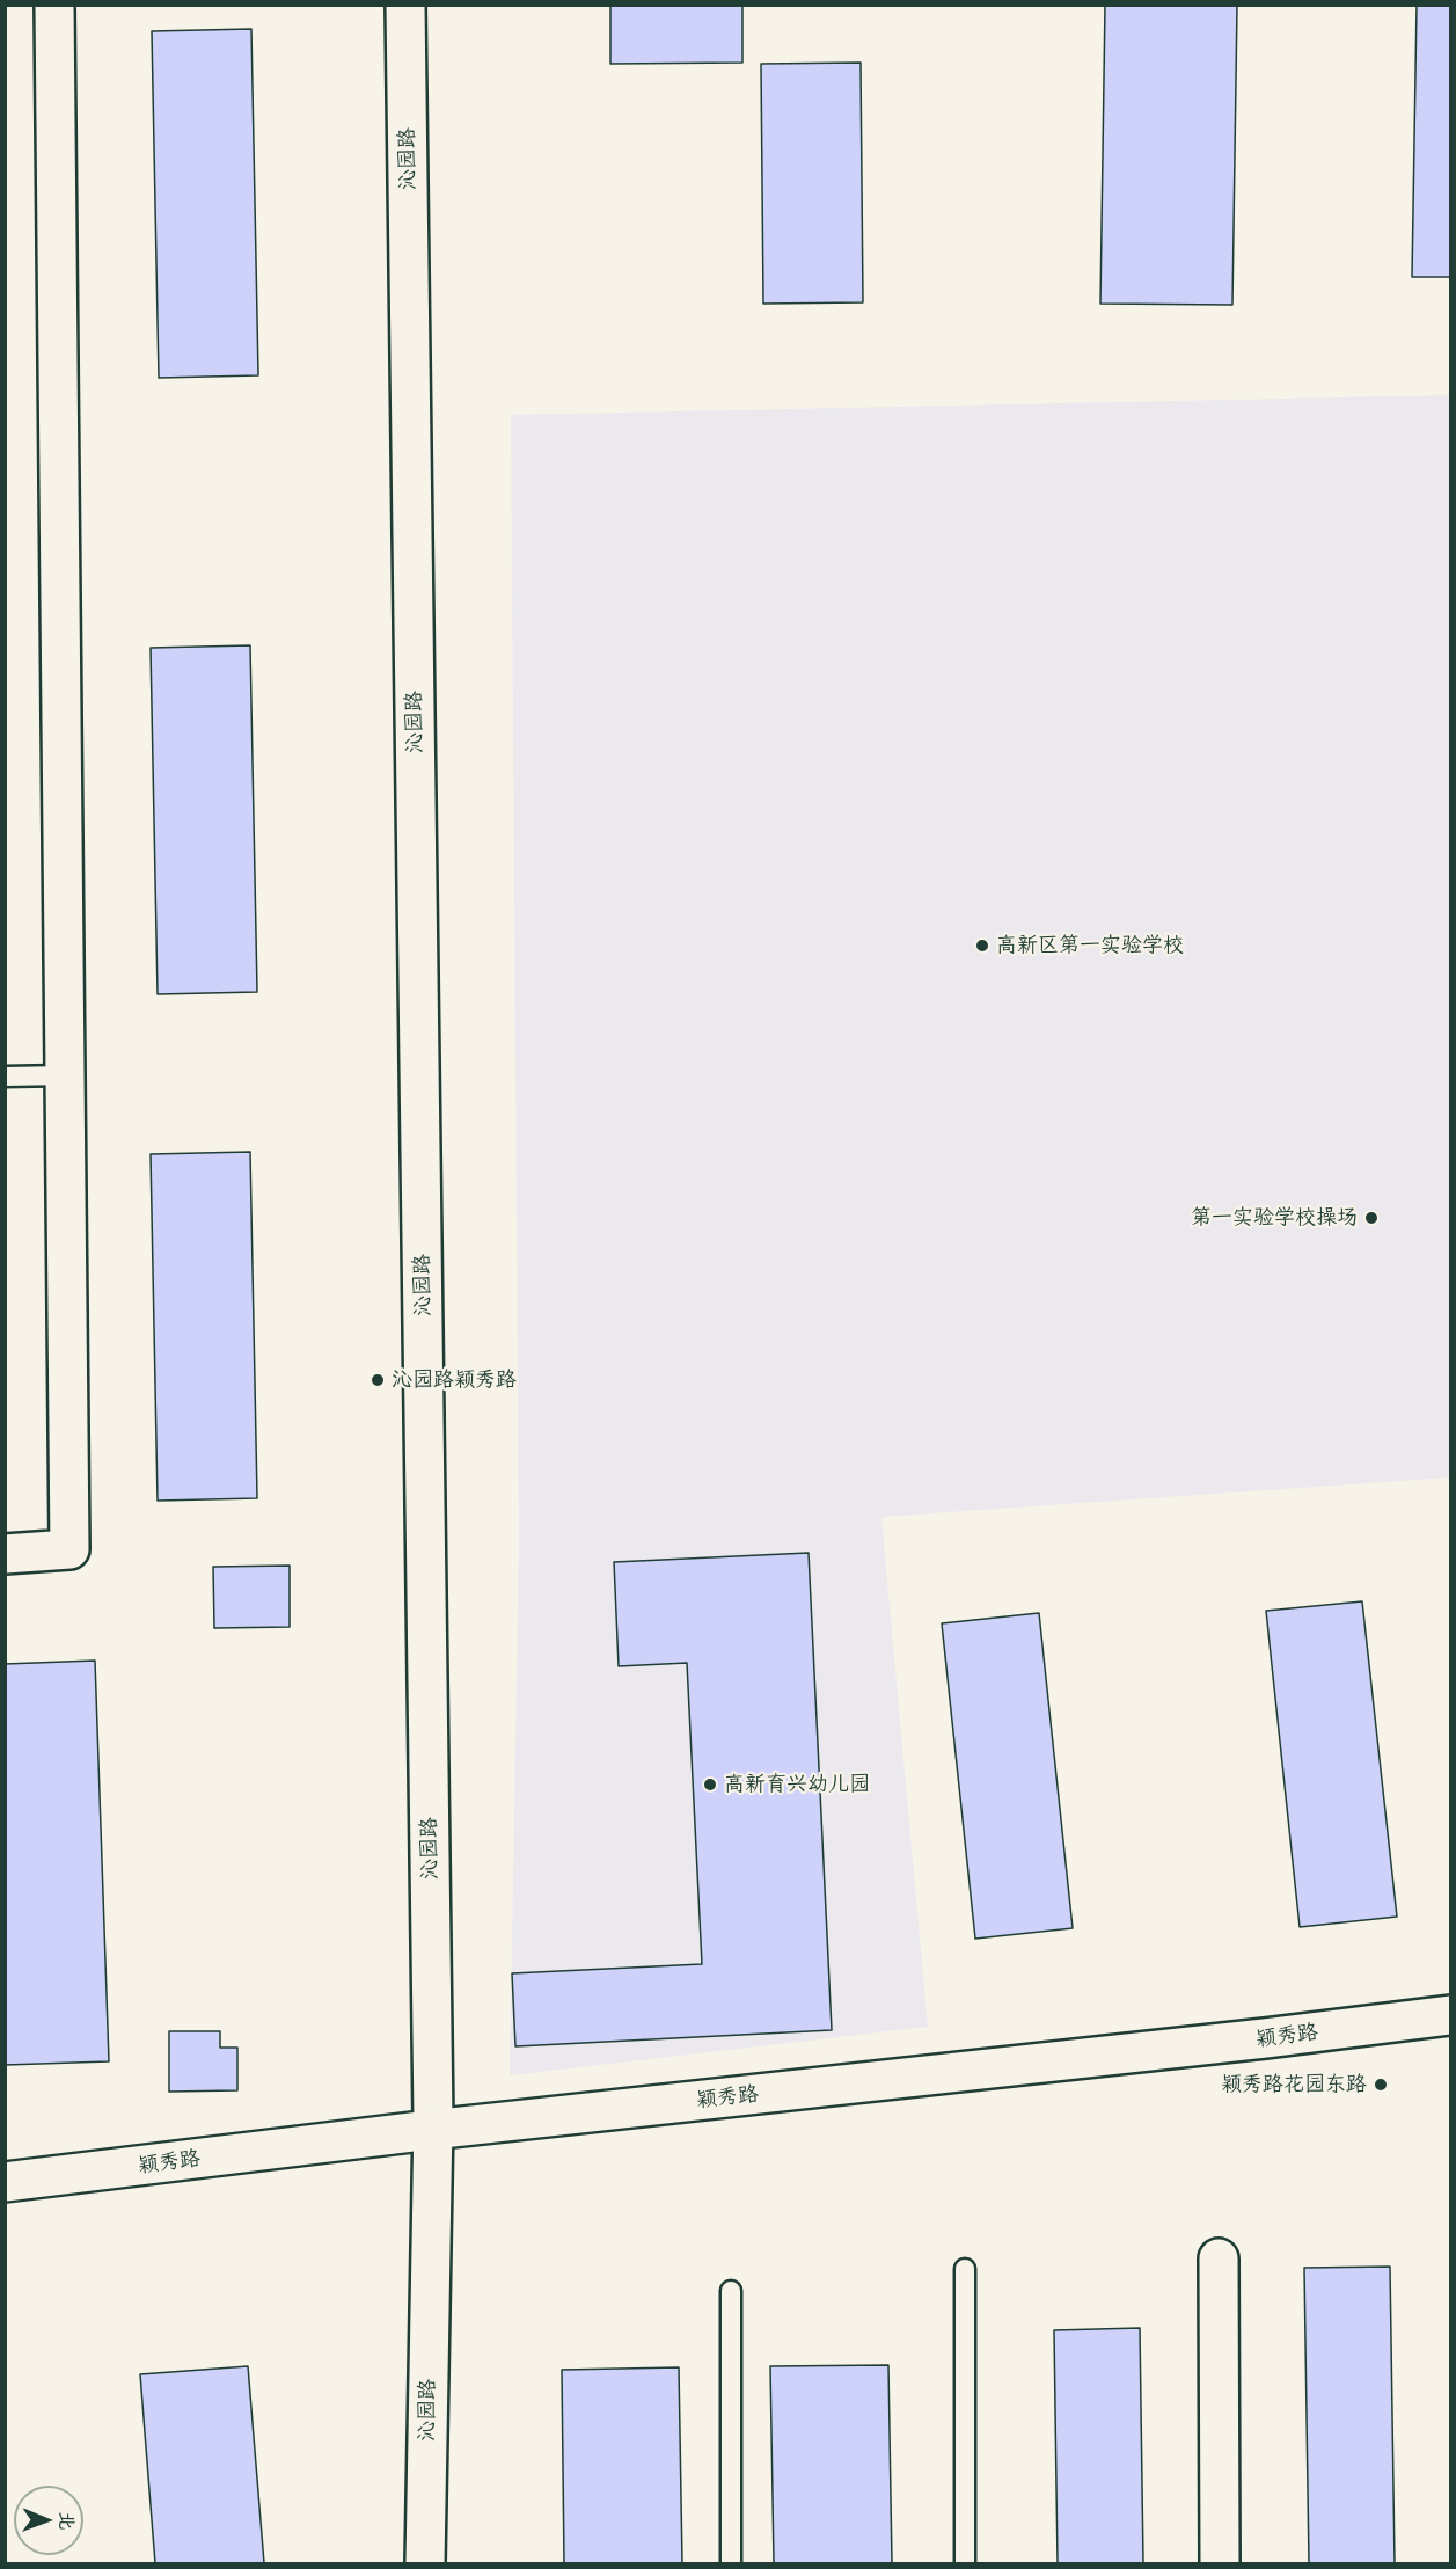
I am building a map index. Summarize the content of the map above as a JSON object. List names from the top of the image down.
{
  "streets": {
    "street": ["沁园路", "颖秀路"]
  },
  "crossings": [
    ["沁园路", "颖秀路"]
  ],
  "places": [
    "高新区第一实验学校",
    "第一实验学校操场",
    "沁园路颖秀路",
    "高新育兴幼儿园",
    "颖秀路花园东路"
  ],
  "north": "right"
}
